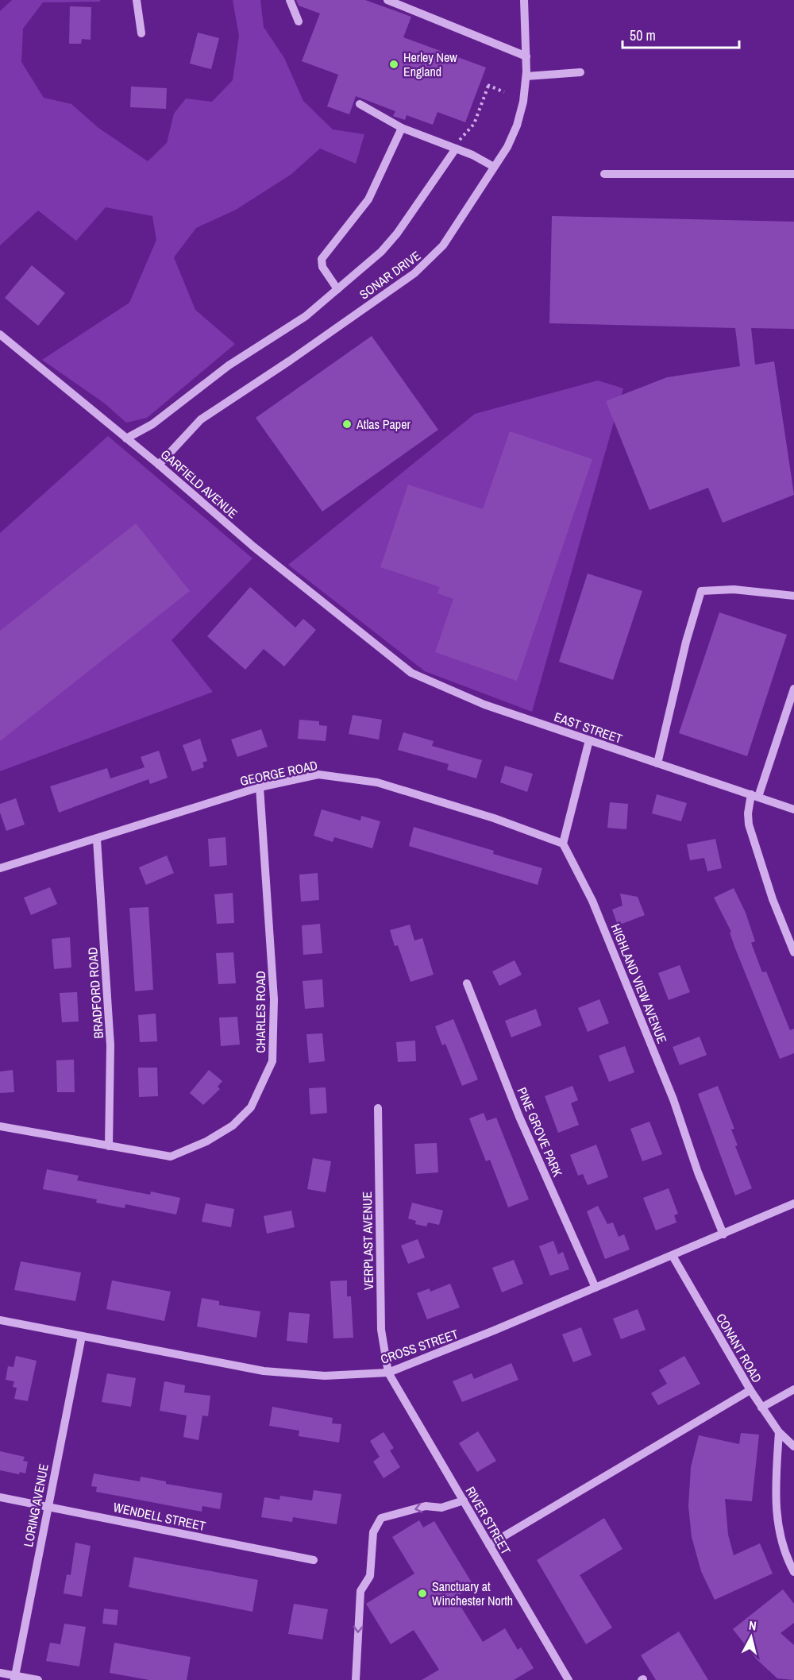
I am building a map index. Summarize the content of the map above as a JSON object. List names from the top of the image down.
{
  "streets": {
    "street": [
      "SONAR DRIVE",
      "GARFIELD AVENUE",
      "EAST STREET",
      "GEORGE ROAD",
      "HIGHLAND VIEW AVENUE",
      "BRADFORD ROAD",
      "CHARLES ROAD",
      "PINE GROVE PARK",
      "VERPLAST AVENUE",
      "CROSS STREET",
      "CONANT ROAD",
      "LORING AVENUE",
      "WENDELL STREET",
      "RIVER STREET"
    ]
  },
  "crossings": [
    ["SONAR DRIVE", "GARFIELD AVENUE"],
    ["GARFIELD AVENUE", "EAST STREET"],
    ["GEORGE ROAD", "HIGHLAND VIEW AVENUE"],
    ["GEORGE ROAD", "BRADFORD ROAD"],
    ["GEORGE ROAD", "CHARLES ROAD"],
    ["HIGHLAND VIEW AVENUE", "CROSS STREET"],
    ["BRADFORD ROAD", "CHARLES ROAD"],
    ["PINE GROVE PARK", "CROSS STREET"],
    ["VERPLAST AVENUE", "CROSS STREET"],
    ["VERPLAST AVENUE", "RIVER STREET"],
    ["CROSS STREET", "CONANT ROAD"],
    ["CROSS STREET", "LORING AVENUE"],
    ["CROSS STREET", "RIVER STREET"],
    ["LORING AVENUE", "WENDELL STREET"]
  ],
  "places": ["Herley New England", "Atlas Paper", "Sanctuary at Winchester North"],
  "scale_bar": "50 m",
  "north": "top"
}
